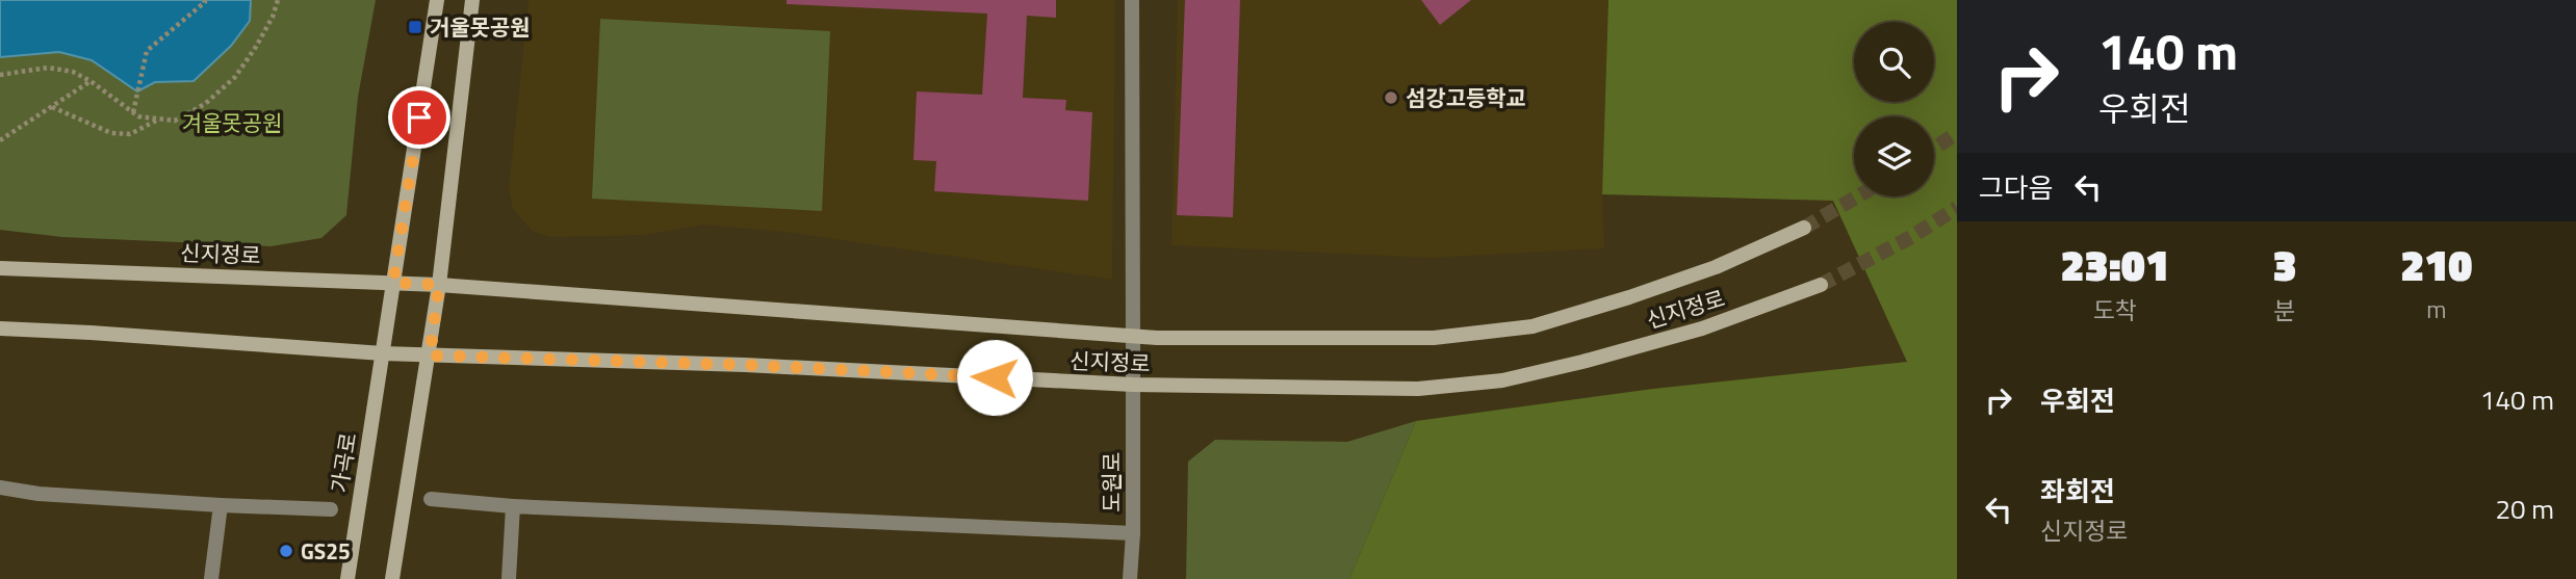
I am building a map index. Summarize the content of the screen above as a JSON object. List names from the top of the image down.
{
  "streets": {
    "street": ["신지정로", "가곡로", "도원로"]
  },
  "crossings": [
    ["신지정로", "가곡로"],
    ["신지정로", "도원로"]
  ],
  "parks": ["겨울못공원"],
  "places": {
    "transit": ["거울못공원"],
    "other": ["섬강고등학교", "GS25"]
  },
  "page": {
    "turn": ["140 m", "우회전"],
    "then": "그다음",
    "eta": [
      "23:01",
      "도착",
      "3",
      "분",
      "210",
      "m"
    ],
    "list": [
      {
        "name": "우회전",
        "value": "140 m"
      },
      {
        "name": "좌회전",
        "note": "신지정로",
        "value": "20 m"
      }
    ]
  }
}
